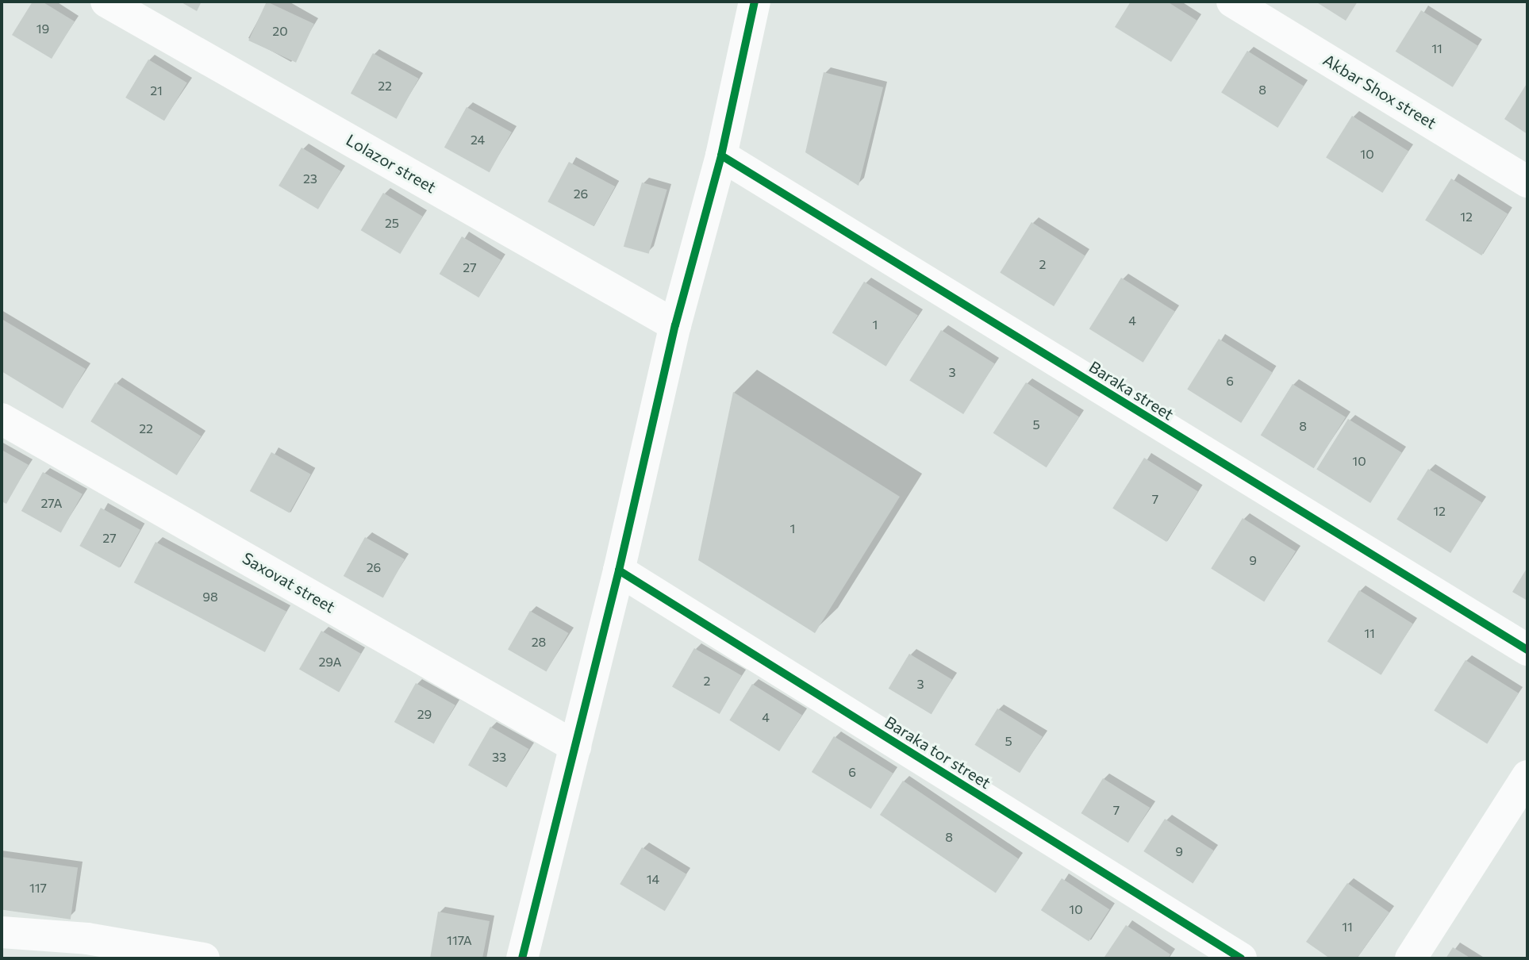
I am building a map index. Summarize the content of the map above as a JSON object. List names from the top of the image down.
{
  "streets": {
    "street": [
      "Akbar Shox street",
      "Lolazor street",
      "Baraka street",
      "Saxovat street",
      "Baraka tor street"
    ]
  },
  "house_numbers": [
    "19",
    "20",
    "11",
    "22",
    "8",
    "21",
    "24",
    "10",
    "23",
    "26",
    "12",
    "25",
    "2",
    "27",
    "4",
    "1",
    "3",
    "6",
    "5",
    "8",
    "22",
    "10",
    "7",
    "27A",
    "12",
    "1",
    "27",
    "9",
    "26",
    "98",
    "11",
    "28",
    "29A",
    "2",
    "3",
    "29",
    "4",
    "5",
    "33",
    "6",
    "7",
    "8",
    "9",
    "14",
    "117",
    "10",
    "11",
    "117A"
  ]
}
